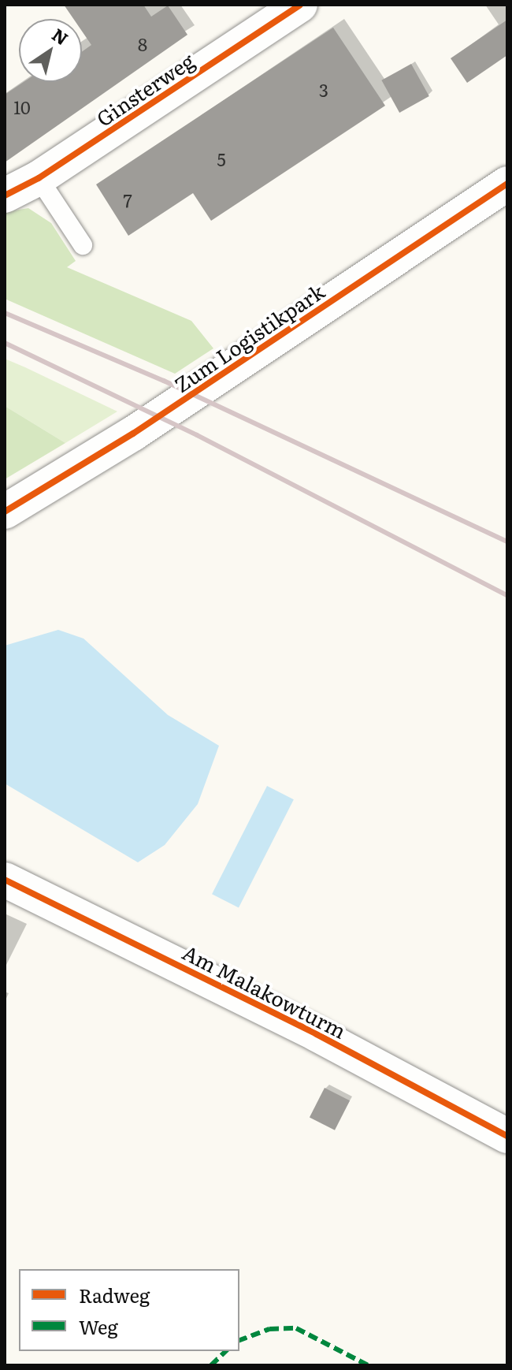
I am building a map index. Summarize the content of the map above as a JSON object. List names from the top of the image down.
{
  "streets": {
    "street": ["Ginsterweg", "Zum Logistikpark", "Am Malakowturm"]
  },
  "house_numbers": [
    "8",
    "3",
    "10",
    "5",
    "7"
  ],
  "legend": ["Radweg", "Weg"],
  "north": "top right"
}
